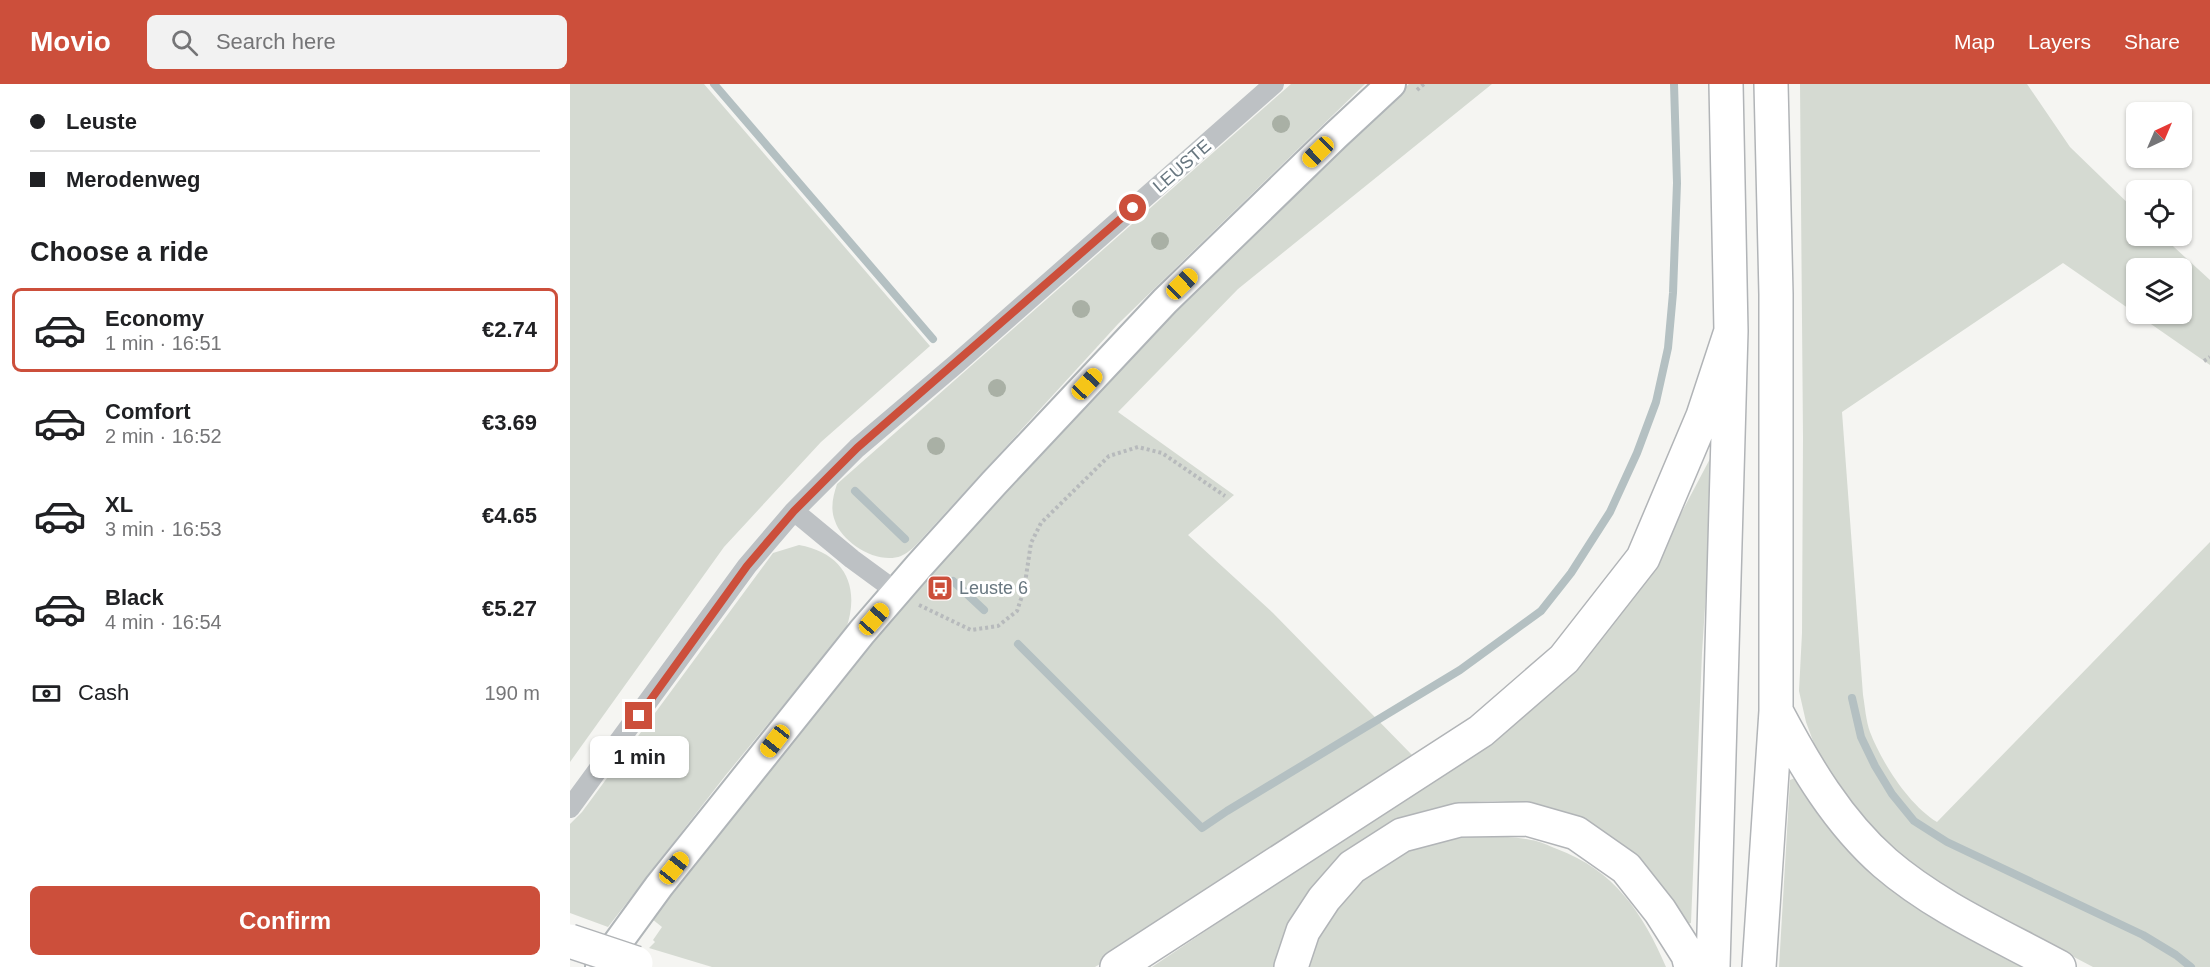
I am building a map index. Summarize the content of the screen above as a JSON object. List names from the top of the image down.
{
  "streets": {
    "street": ["LEUSTE"]
  },
  "places": {
    "bus stop": ["Leuste 6"]
  },
  "north": "top right",
  "page": {
    "header": "Movio",
    "search": "Search here",
    "nav": ["Map", "Layers", "Share"],
    "banner": ["Leuste", "Merodenweg"],
    "heading": "Choose a ride",
    "list": [
      {
        "name": "Economy",
        "note": "1 min · 16:51",
        "value": "€2.74"
      },
      {
        "name": "Comfort",
        "note": "2 min · 16:52",
        "value": "€3.69"
      },
      {
        "name": "XL",
        "note": "3 min · 16:53",
        "value": "€4.65"
      },
      {
        "name": "Black",
        "note": "4 min · 16:54",
        "value": "€5.27"
      }
    ],
    "pay": ["Cash", "190 m"],
    "bubble": "1 min",
    "buttons": "Confirm"
  }
}
